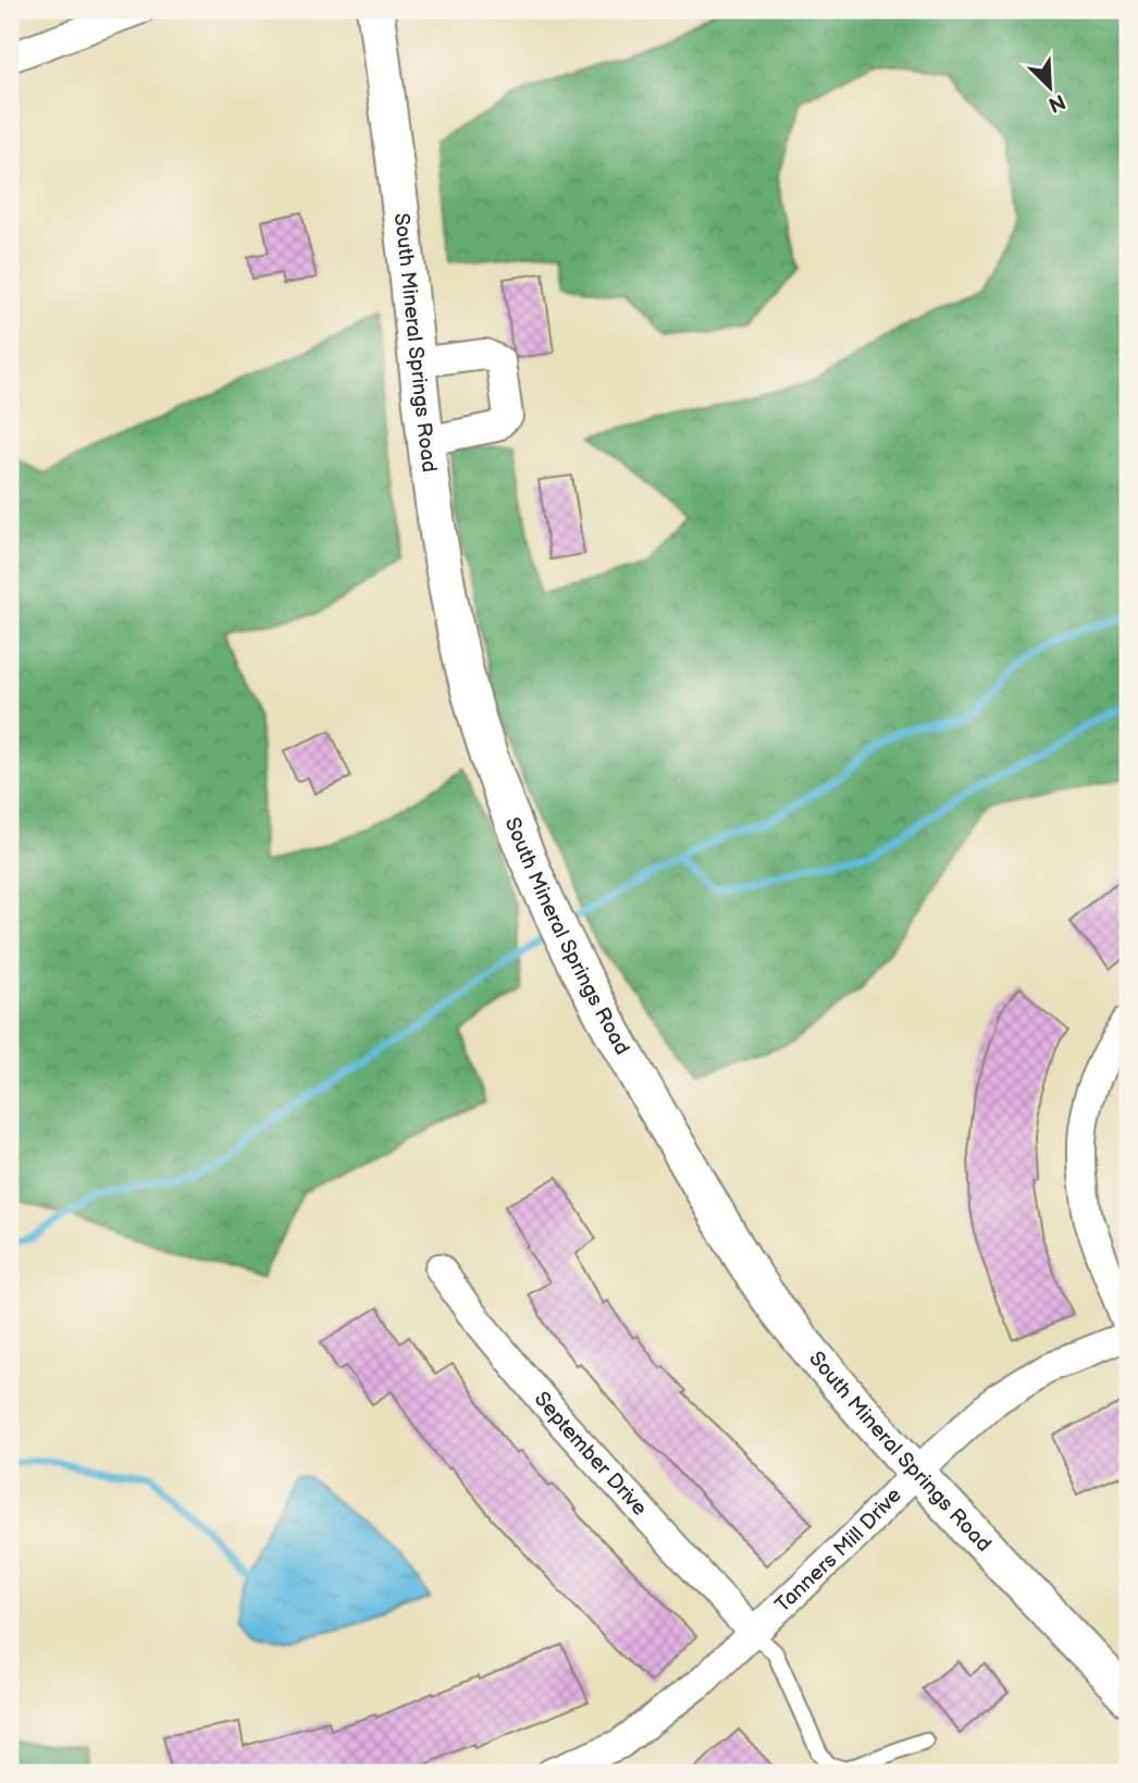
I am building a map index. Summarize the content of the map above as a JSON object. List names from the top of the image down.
{
  "streets": {
    "street": ["South Mineral Springs Road", "September Drive", "Tanners Mill Drive"]
  },
  "crossings": [
    ["South Mineral Springs Road", "Tanners Mill Drive"],
    ["September Drive", "Tanners Mill Drive"]
  ],
  "north": "bottom right"
}
